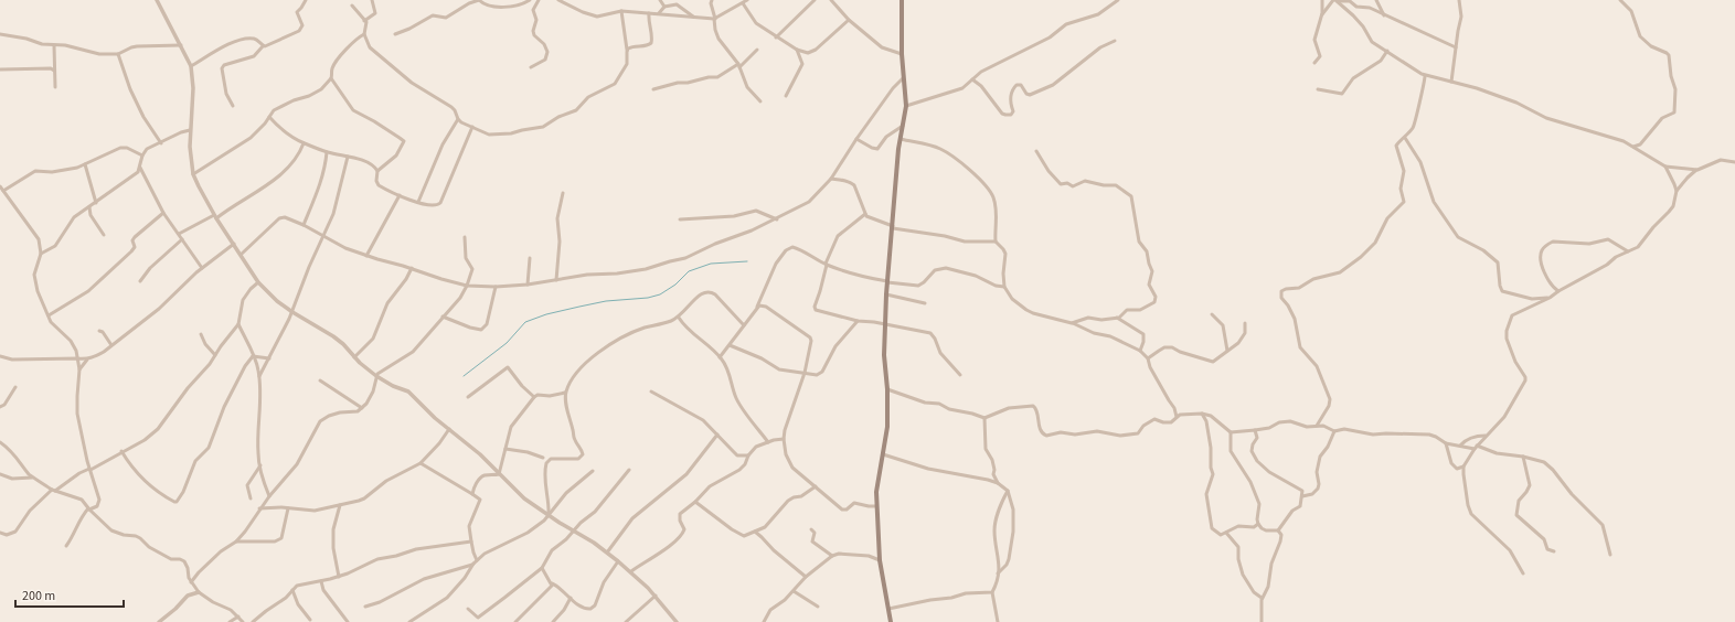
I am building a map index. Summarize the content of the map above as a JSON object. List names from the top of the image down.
{
  "scale_bar": "200 m"
}
